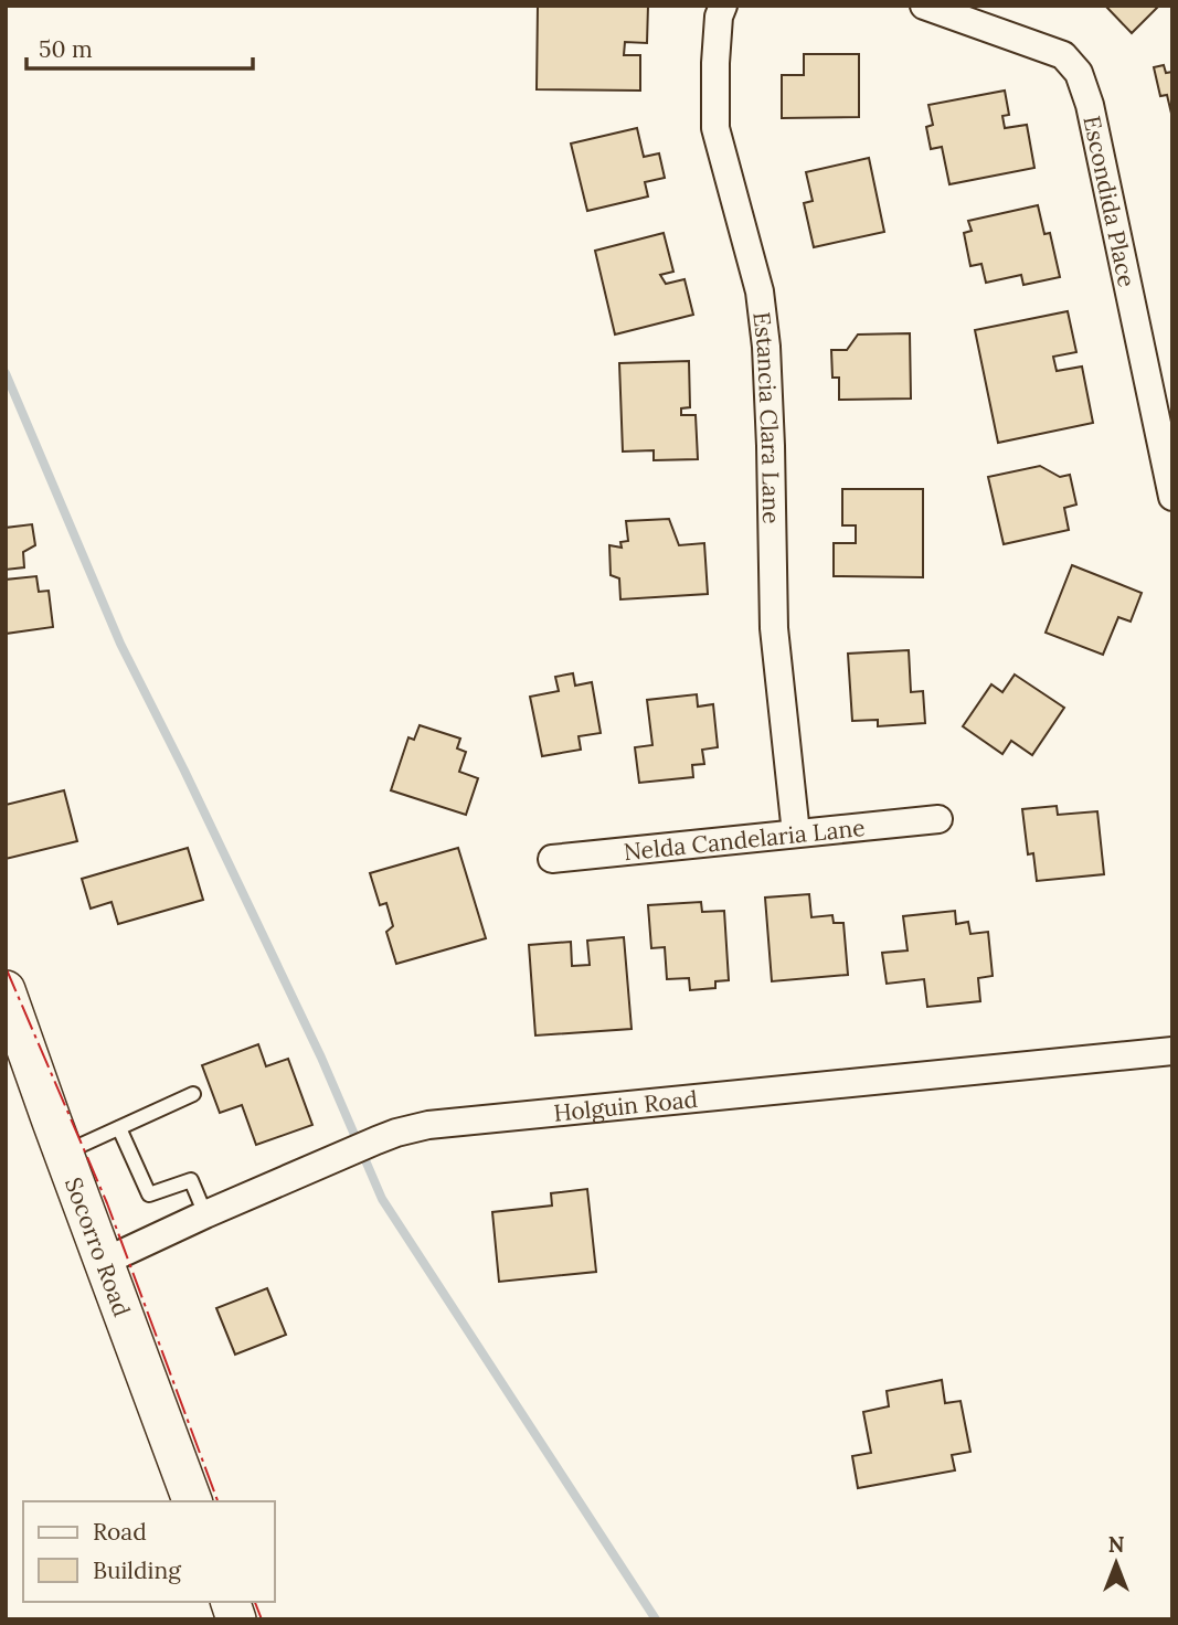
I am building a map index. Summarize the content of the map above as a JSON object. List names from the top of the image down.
{
  "streets": {
    "main road": ["Socorro Road"],
    "street": [
      "Escondida Place",
      "Estancia Clara Lane",
      "Nelda Candelaria Lane",
      "Holguin Road"
    ]
  },
  "crossings": [
    ["Estancia Clara Lane", "Nelda Candelaria Lane"],
    ["Holguin Road", "Socorro Road"]
  ],
  "legend": ["Road", "Building"],
  "scale_bar": "50 m",
  "north": "top"
}
